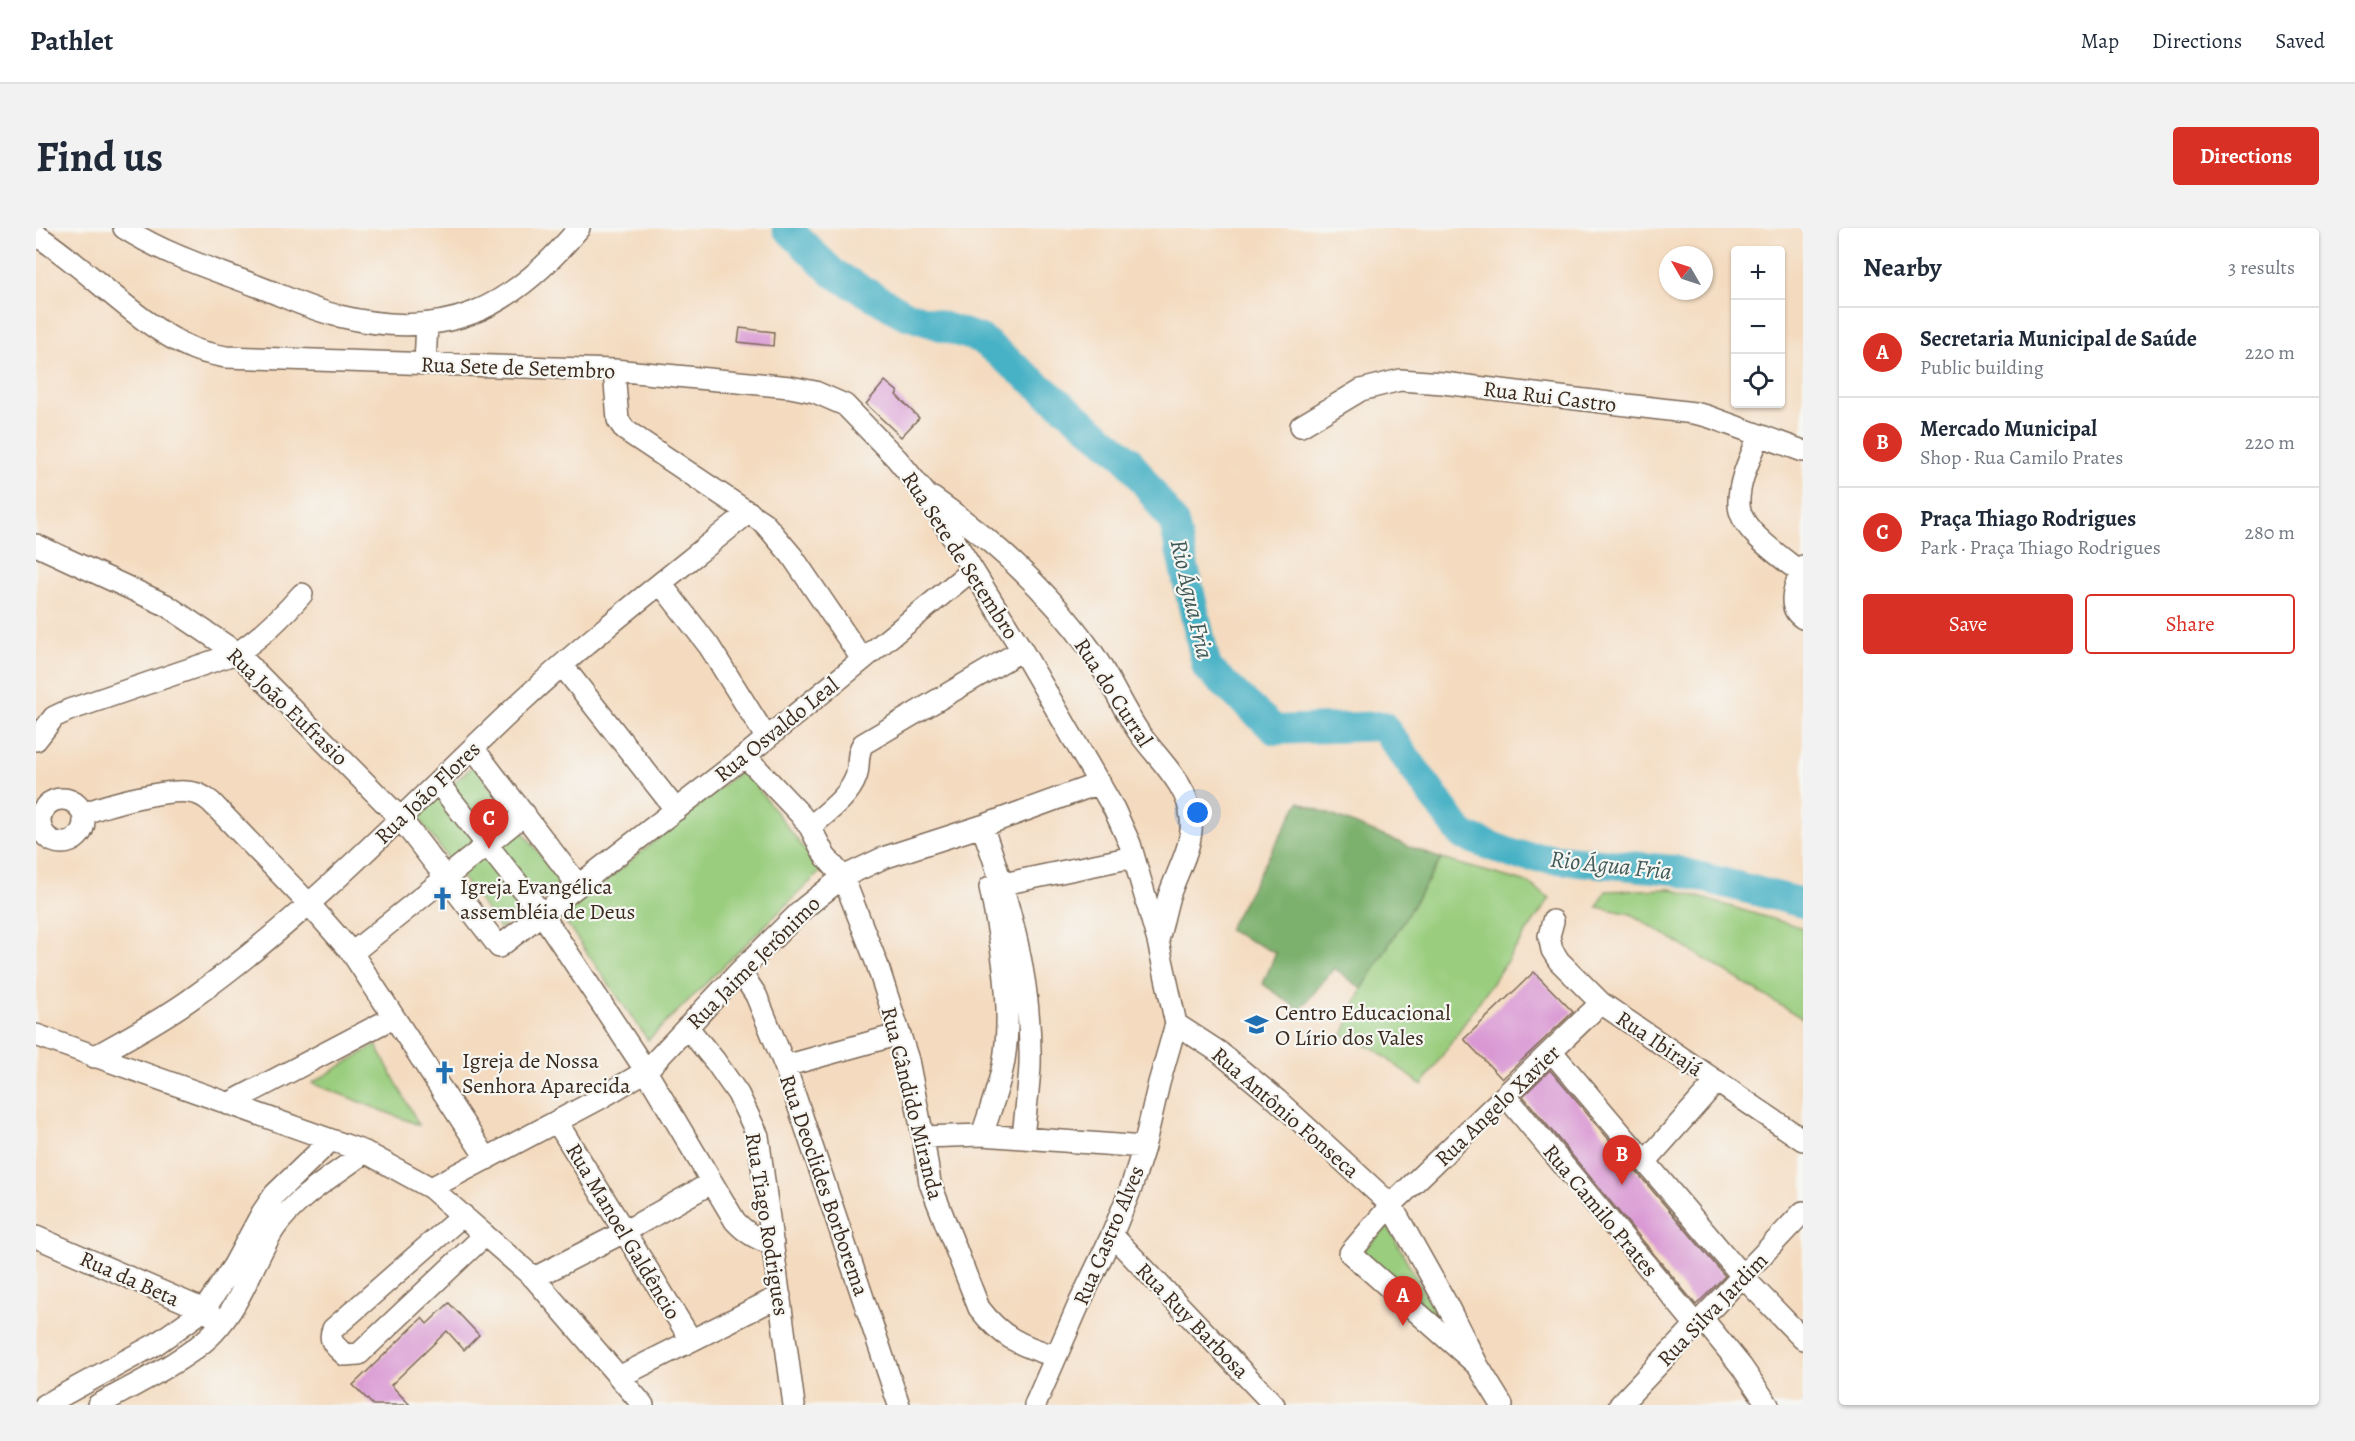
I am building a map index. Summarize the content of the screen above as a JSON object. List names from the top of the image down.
{
  "streets": {
    "street": [
      "Rua Sete de Setembro",
      "Rua Rui Castro",
      "Rua do Curral",
      "Rua João Eufrasio",
      "Rua Osvaldo Leal",
      "Rua João Flores",
      "Rua Jaime Jerônimo",
      "Rua Ibirajá",
      "Rua Cândido Miranda",
      "Rua Angelo Xavier",
      "Rua Antônio Fonseca",
      "Rua Deoclides Borborema",
      "Rua Camilo Prates",
      "Rua Tiago Rodrigues",
      "Rua Manoel Galdêncio",
      "Rua Castro Alves",
      "Rua da Beta",
      "Rua Silva Jardim",
      "Rua Ruy Barbosa"
    ]
  },
  "crossings": [
    ["Rua Sete de Setembro", "Rua do Curral"],
    ["Rua Sete de Setembro", "Rua Osvaldo Leal"],
    ["Rua Sete de Setembro", "Rua Jaime Jerônimo"],
    ["Rua Sete de Setembro", "Rua Antônio Fonseca"],
    ["Rua Sete de Setembro", "Rua Castro Alves"],
    ["Rua João Eufrasio", "Rua Osvaldo Leal"],
    ["Rua João Eufrasio", "Rua João Flores"],
    ["Rua Osvaldo Leal", "Rua Cândido Miranda"],
    ["Rua Jaime Jerônimo", "Rua Cândido Miranda"],
    ["Rua Jaime Jerônimo", "Rua Deoclides Borborema"],
    ["Rua Jaime Jerônimo", "Rua Tiago Rodrigues"],
    ["Rua Jaime Jerônimo", "Rua Manoel Galdêncio"],
    ["Rua Ibirajá", "Rua Angelo Xavier"],
    ["Rua Cândido Miranda", "Rua Castro Alves"],
    ["Rua Angelo Xavier", "Rua Antônio Fonseca"],
    ["Rua Angelo Xavier", "Rua Camilo Prates"],
    ["Rua Antônio Fonseca", "Rua Castro Alves"],
    ["Rua Camilo Prates", "Rua Silva Jardim"],
    ["Rua Castro Alves", "Rua Ruy Barbosa"]
  ],
  "water": ["Rio Água Fria"],
  "places": {
    "church": ["Igreja Evangélica assembléia de Deus", "Igreja de Nossa Senhora Aparecida"],
    "school or university": ["Centro Educacional O Lírio dos Vales"]
  },
  "north": "top left",
  "page": {
    "header": "Pathlet",
    "nav": ["Map", "Directions", "Saved"],
    "buttons": [
      "Directions",
      ["Save", "Share"]
    ],
    "title": "Find us",
    "heading": ["Nearby", "3 results"],
    "map_buttons": ["+", "−"],
    "list": [
      {
        "mark": "A",
        "name": "Secretaria Municipal de Saúde",
        "note": "Public building",
        "value": "220 m"
      },
      {
        "mark": "B",
        "name": "Mercado Municipal",
        "note": "Shop · Rua Camilo Prates",
        "value": "220 m"
      },
      {
        "mark": "C",
        "name": "Praça Thiago Rodrigues",
        "note": "Park · Praça Thiago Rodrigues",
        "value": "280 m"
      }
    ],
    "pins": ["C", "B", "A"]
  }
}
